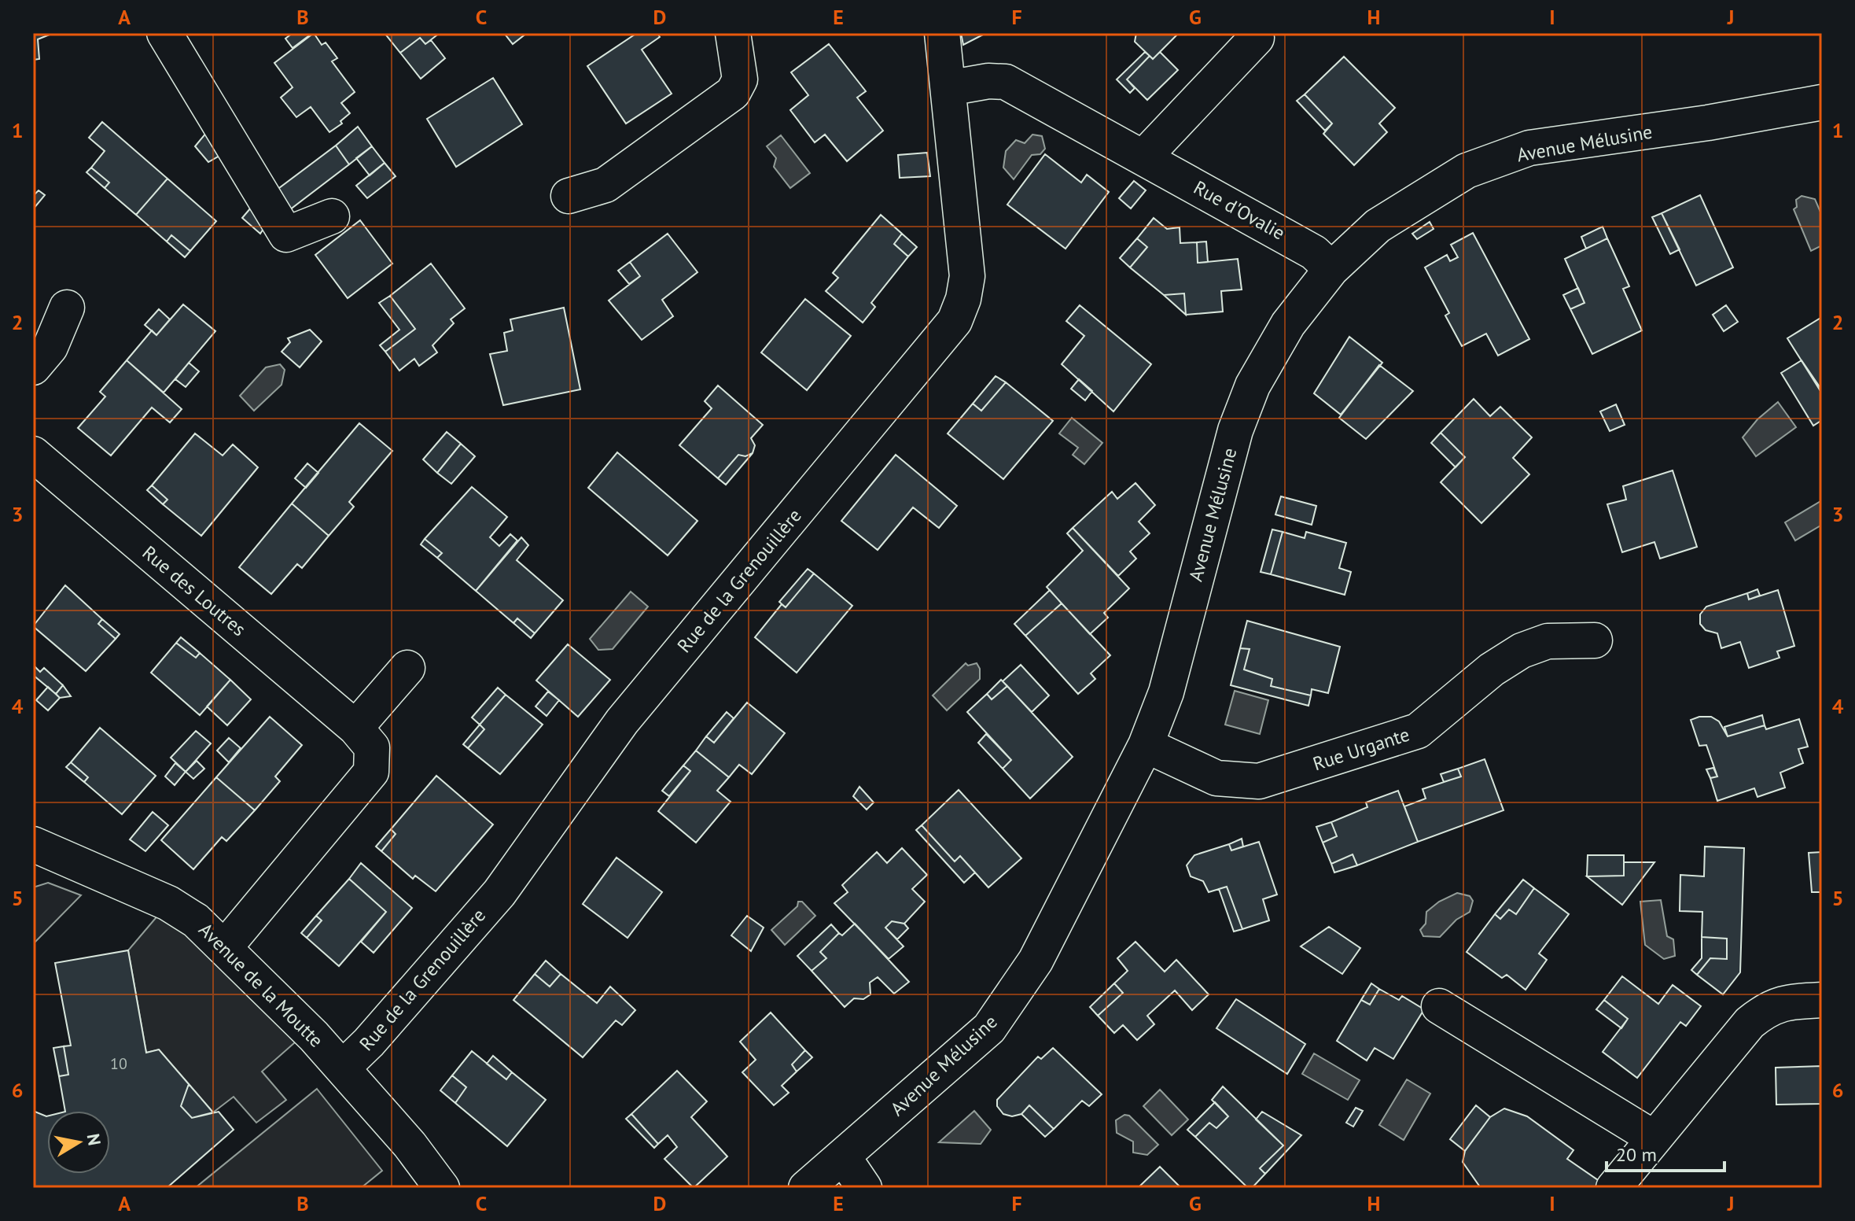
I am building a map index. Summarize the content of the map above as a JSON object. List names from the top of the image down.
{
  "streets": {
    "street": [
      "Avenue Mélusine",
      "Rue d'Ovalie",
      "Rue de la Grenouillère",
      "Rue des Loutres",
      "Rue Urgante",
      "Avenue de la Moutte"
    ]
  },
  "crossings": [
    ["Avenue Mélusine", "Rue d'Ovalie"],
    ["Avenue Mélusine", "Rue Urgante"],
    ["Rue d'Ovalie", "Rue de la Grenouillère"],
    ["Rue de la Grenouillère", "Avenue de la Moutte"],
    ["Rue des Loutres", "Avenue de la Moutte"]
  ],
  "house_numbers": ["10"],
  "scale_bar": "20 m",
  "north": "right",
  "grid": {
    "columns": [
      "A",
      "B",
      "C",
      "D",
      "E",
      "F",
      "G",
      "H",
      "I",
      "J"
    ],
    "rows": [
      "1",
      "2",
      "3",
      "4",
      "5",
      "6"
    ]
  }
}
